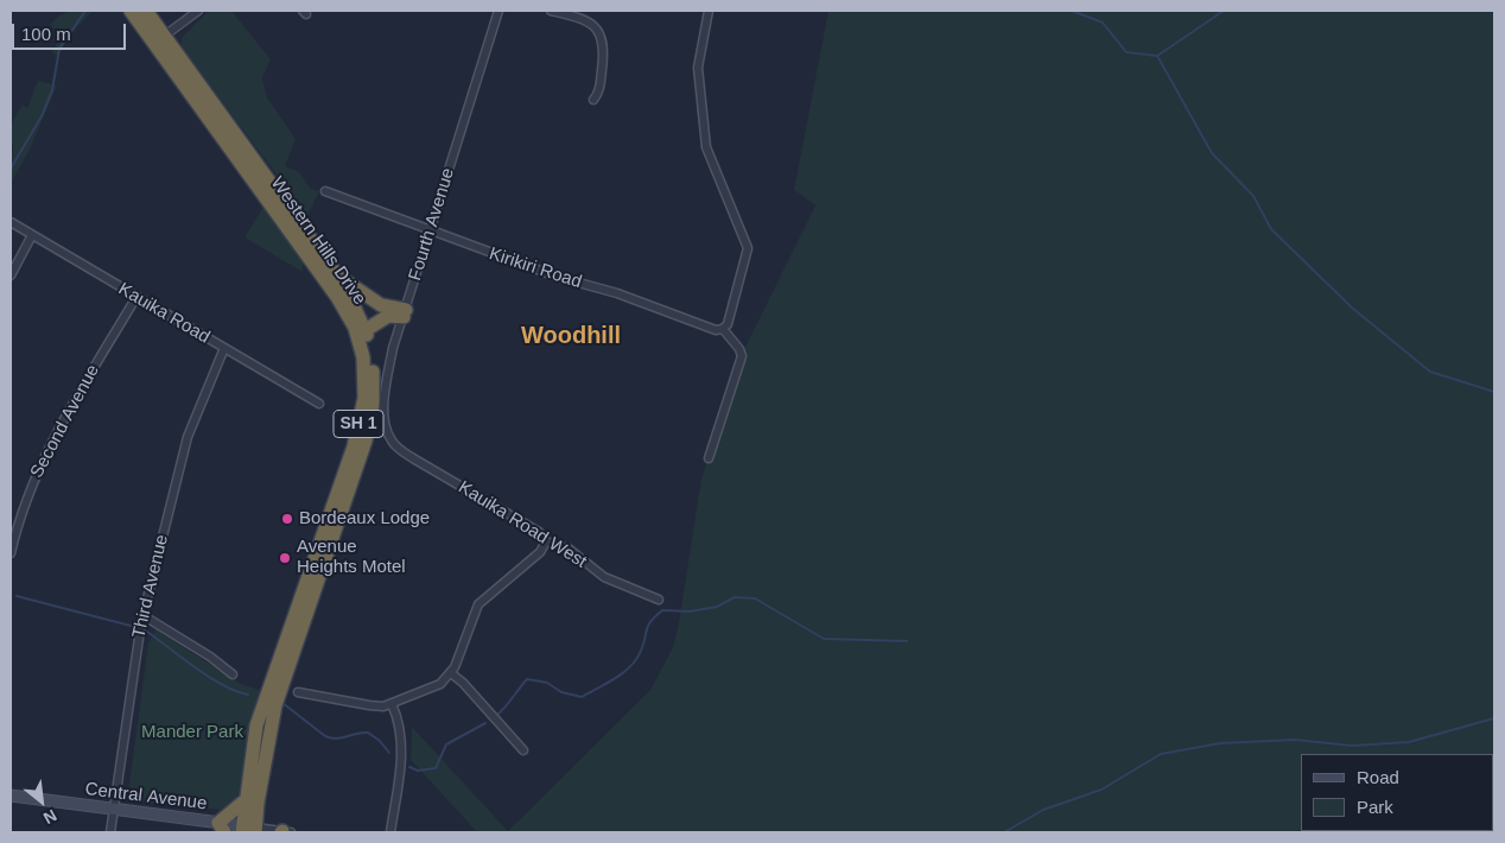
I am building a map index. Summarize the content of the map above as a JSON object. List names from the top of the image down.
{
  "streets": {
    "highway": ["Western Hills Drive", "SH 1"],
    "main road": ["Central Avenue"],
    "street": [
      "Fourth Avenue",
      "Kirikiri Road",
      "Kauika Road",
      "Second Avenue",
      "Kauika Road West",
      "Third Avenue"
    ]
  },
  "crossings": [
    ["Fourth Avenue", "Kirikiri Road"],
    ["Fourth Avenue", "Kauika Road West"],
    ["Western Hills Drive", "Central Avenue"],
    ["Kauika Road", "Second Avenue"],
    ["Kauika Road", "Third Avenue"],
    ["Third Avenue", "Central Avenue"]
  ],
  "districts": ["Woodhill"],
  "parks": ["Mander Park"],
  "places": ["Bordeaux Lodge", "Avenue Heights Motel"],
  "legend": ["Road", "Park"],
  "scale_bar": "100 m",
  "north": "bottom right"
}
